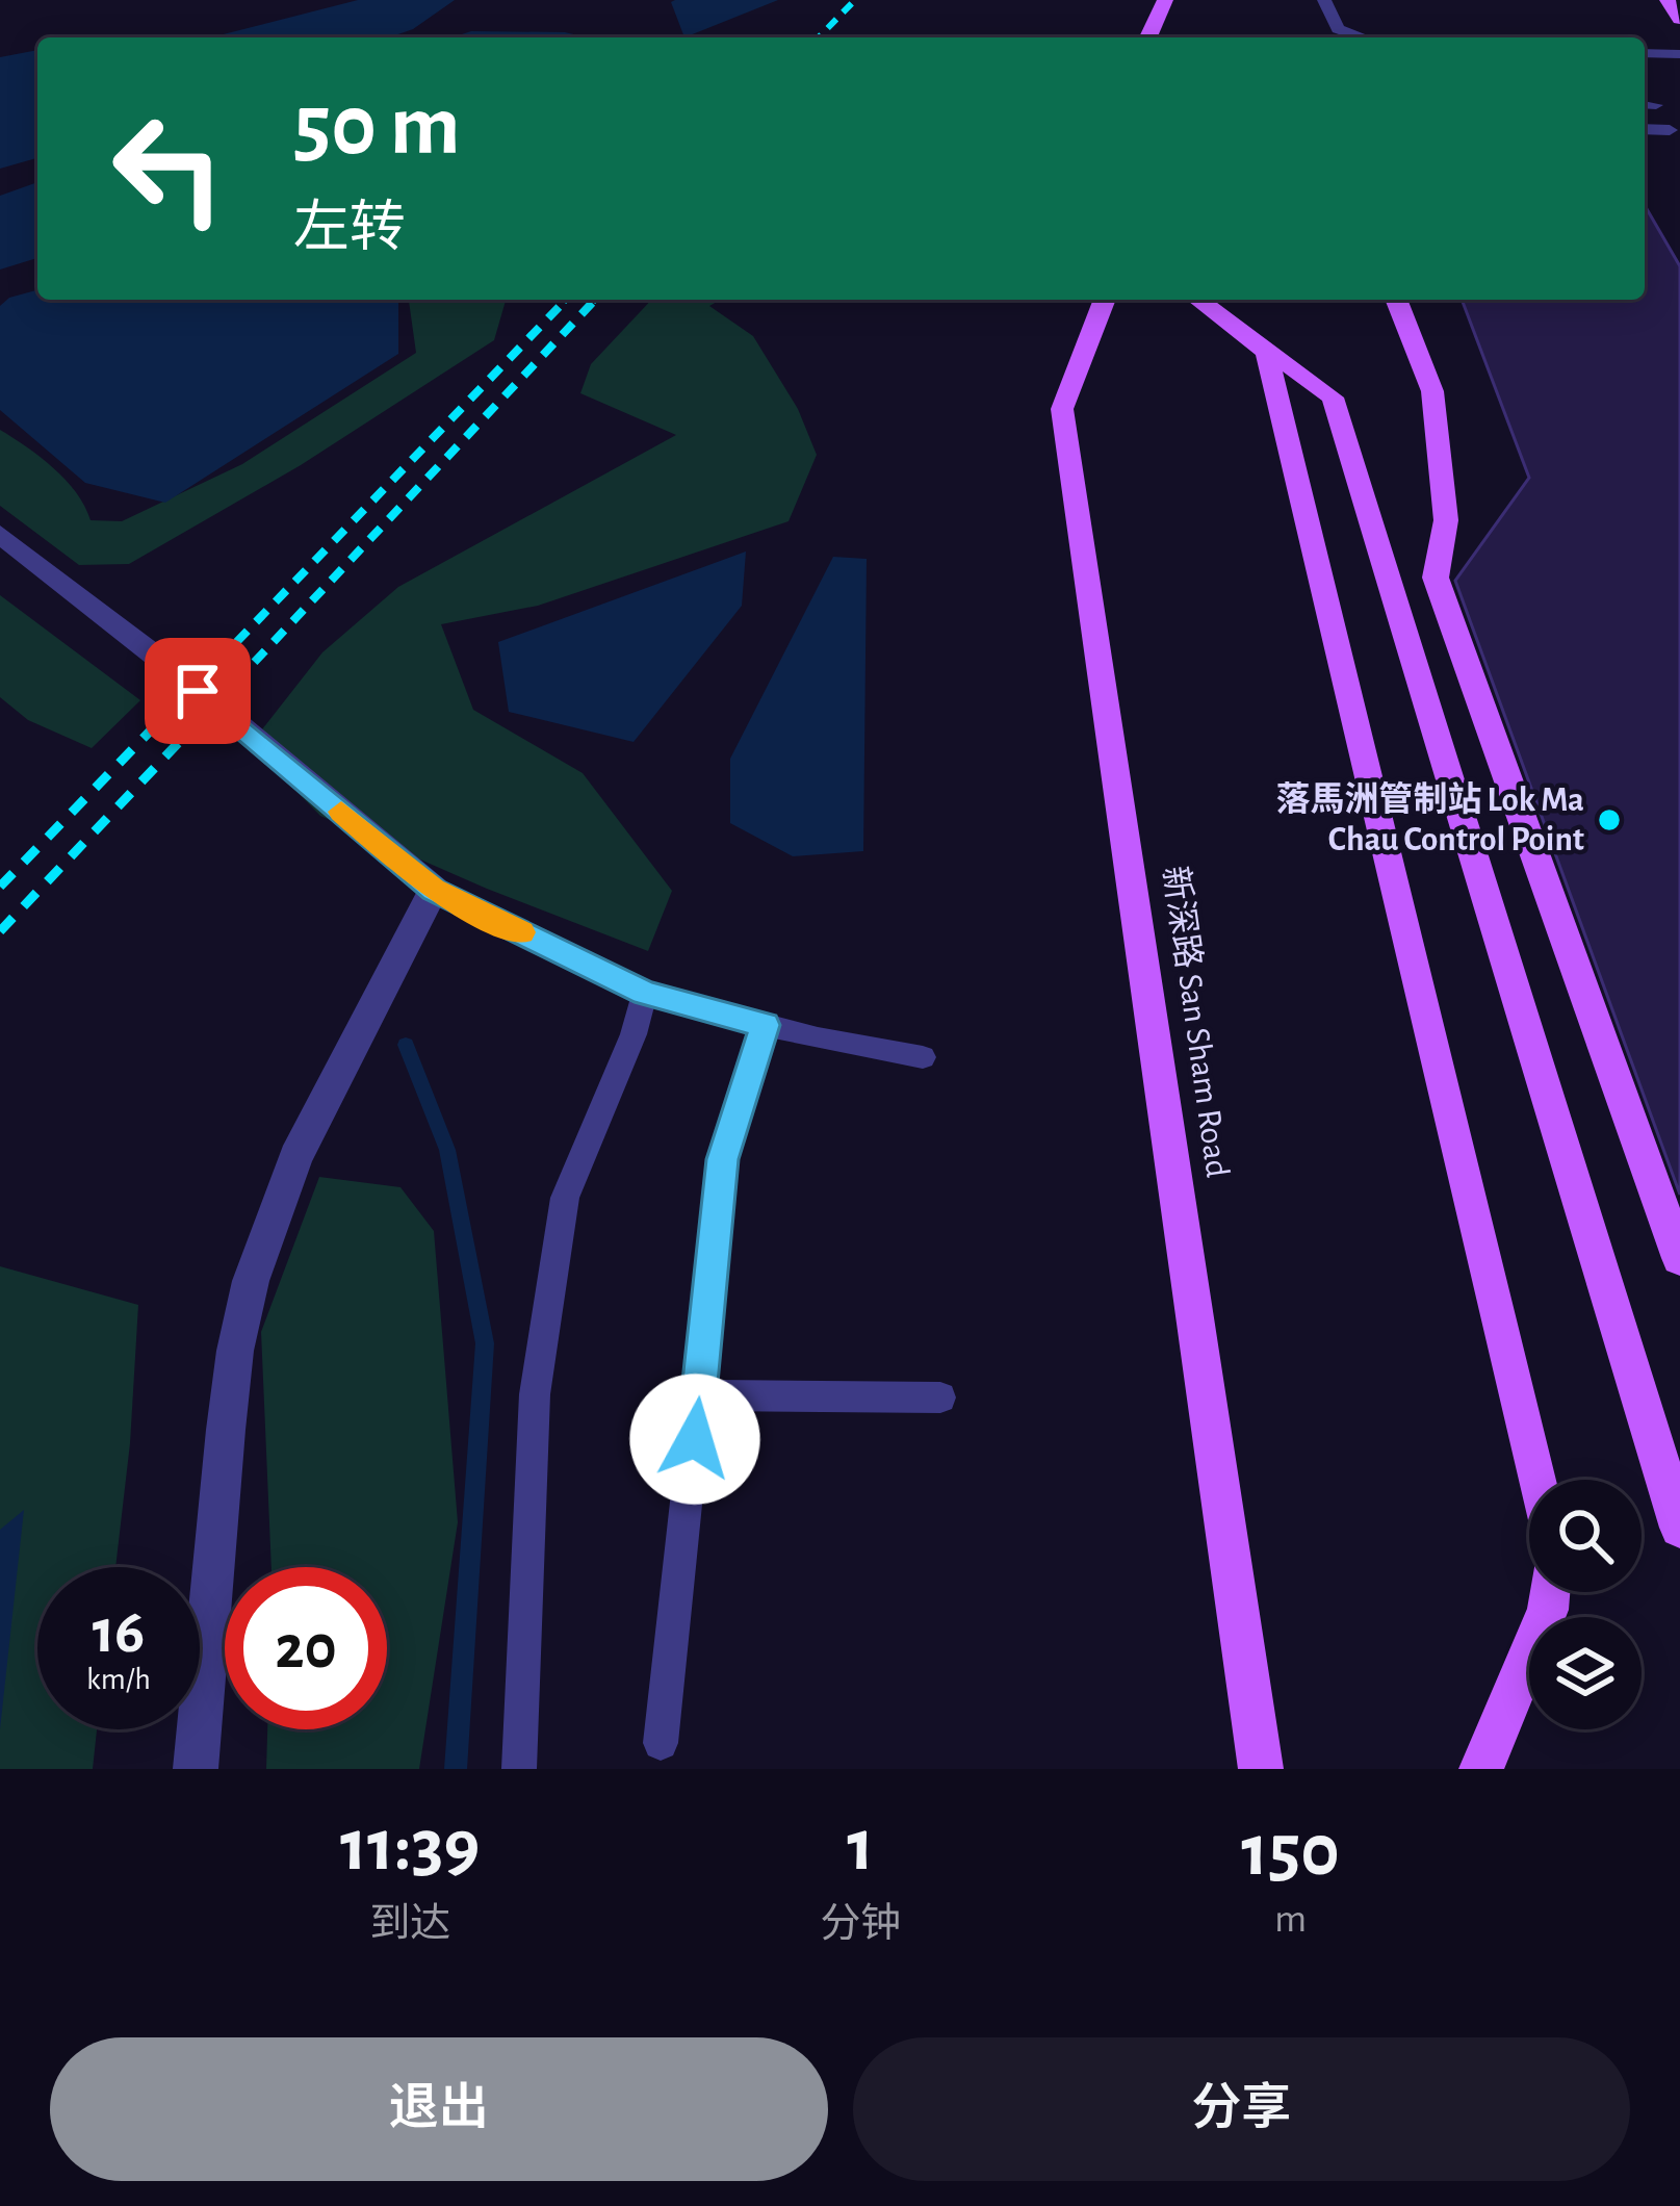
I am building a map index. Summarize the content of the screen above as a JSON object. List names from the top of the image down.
{
  "streets": {
    "main road": ["新深路 San Sham Road"]
  },
  "places": ["落馬洲管制站 Lok Ma Chau Control Point"],
  "page": {
    "turn": ["50 m", "左转"],
    "speed": "16 km/h",
    "limit": "20",
    "eta": [
      "11:39",
      "到达",
      "1",
      "分钟",
      "150",
      "m"
    ],
    "buttons": ["退出", "分享"]
  }
}
